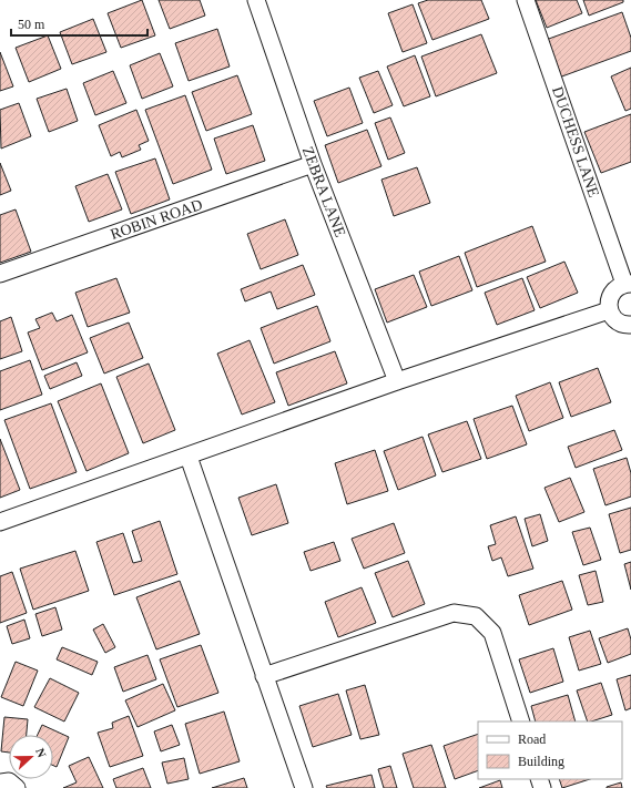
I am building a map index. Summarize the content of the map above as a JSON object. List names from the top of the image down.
{
  "streets": {
    "street": ["DUCHESS LANE", "ZEBRA LANE", "ROBIN ROAD"]
  },
  "crossings": [
    ["ZEBRA LANE", "ROBIN ROAD"]
  ],
  "legend": ["Road", "Building"],
  "scale_bar": "50 m",
  "north": "right"
}
